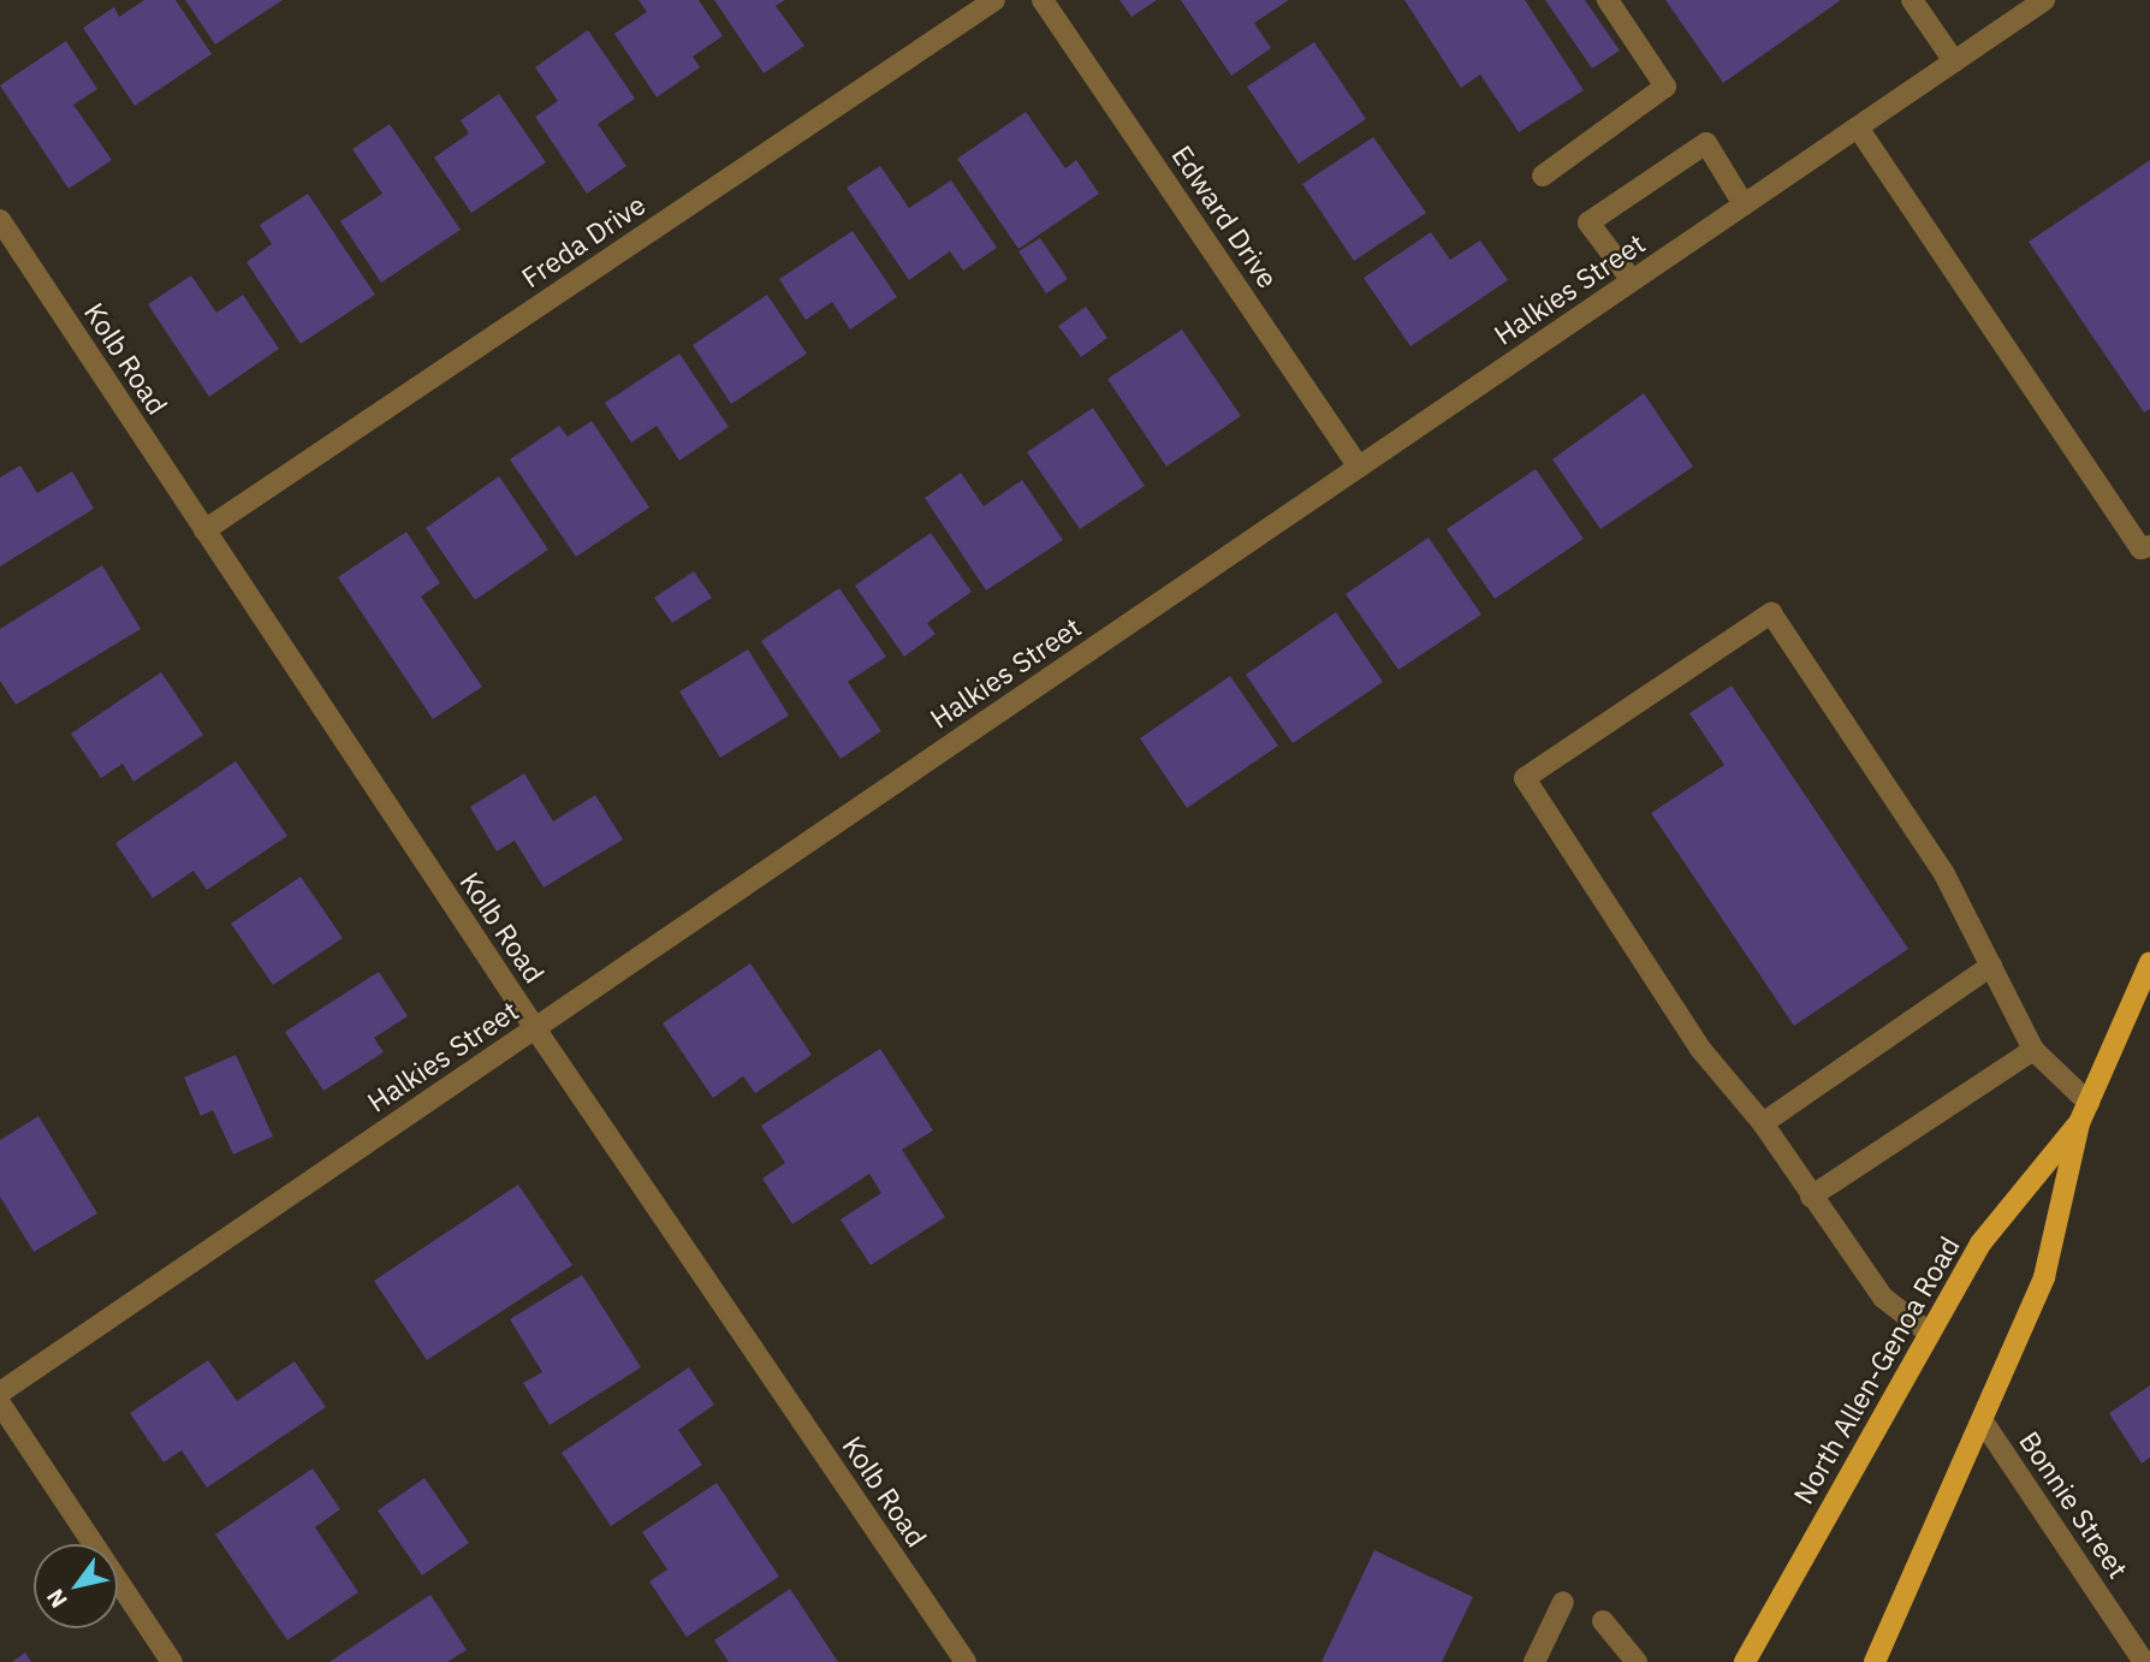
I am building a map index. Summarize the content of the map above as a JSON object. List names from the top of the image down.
{
  "streets": {
    "main road": ["North Allen-Genoa Road"],
    "street": [
      "Edward Drive",
      "Freda Drive",
      "Halkies Street",
      "Kolb Road",
      "Bonnie Street"
    ]
  },
  "crossings": [
    ["Edward Drive", "Halkies Street"],
    ["Freda Drive", "Kolb Road"],
    ["Halkies Street", "Kolb Road"],
    ["North Allen-Genoa Road", "Bonnie Street"]
  ],
  "north": "bottom left"
}
